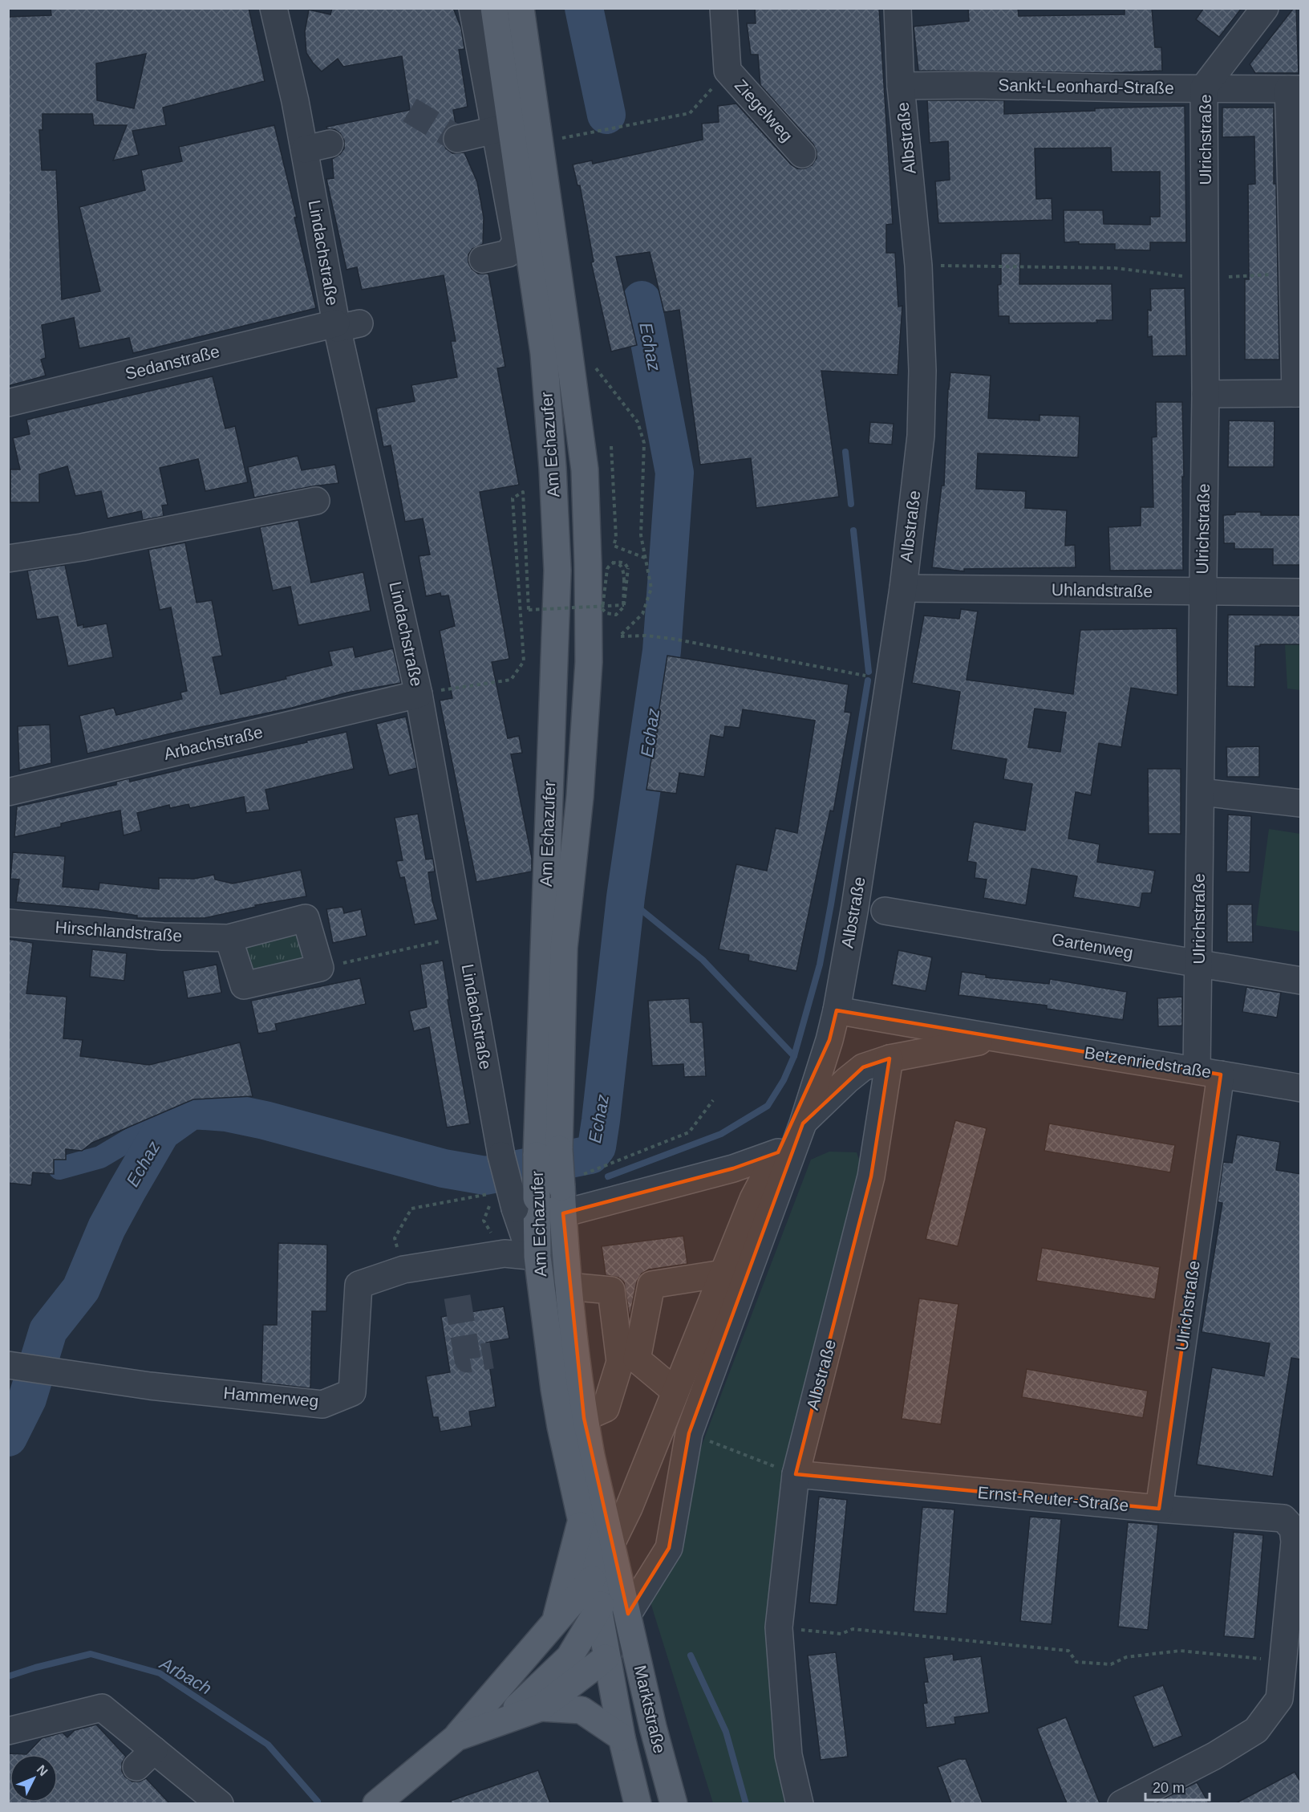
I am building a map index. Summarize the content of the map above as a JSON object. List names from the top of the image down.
{
  "streets": {
    "main road": ["Am Echazufer", "Marktstraße"],
    "street": [
      "Sankt-Leonhard-Straße",
      "Ziegelweg",
      "Albstraße",
      "Ulrichstraße",
      "Lindachstraße",
      "Sedanstraße",
      "Uhlandstraße",
      "Arbachstraße",
      "Hirschlandstraße",
      "Gartenweg",
      "Betzenriedstraße",
      "Hammerweg",
      "Ernst-Reuter-Straße"
    ]
  },
  "crossings": [
    ["Sankt-Leonhard-Straße", "Albstraße"],
    ["Sankt-Leonhard-Straße", "Ulrichstraße"],
    ["Albstraße", "Am Echazufer"],
    ["Albstraße", "Uhlandstraße"],
    ["Albstraße", "Betzenriedstraße"],
    ["Albstraße", "Ernst-Reuter-Straße"],
    ["Albstraße", "Marktstraße"],
    ["Ulrichstraße", "Uhlandstraße"],
    ["Ulrichstraße", "Gartenweg"],
    ["Ulrichstraße", "Betzenriedstraße"],
    ["Ulrichstraße", "Ernst-Reuter-Straße"],
    ["Lindachstraße", "Sedanstraße"],
    ["Lindachstraße", "Am Echazufer"],
    ["Lindachstraße", "Arbachstraße"],
    ["Am Echazufer", "Hammerweg"],
    ["Am Echazufer", "Marktstraße"]
  ],
  "water": ["Echaz", "Arbach"],
  "scale_bar": "20 m",
  "north": "top right"
}
